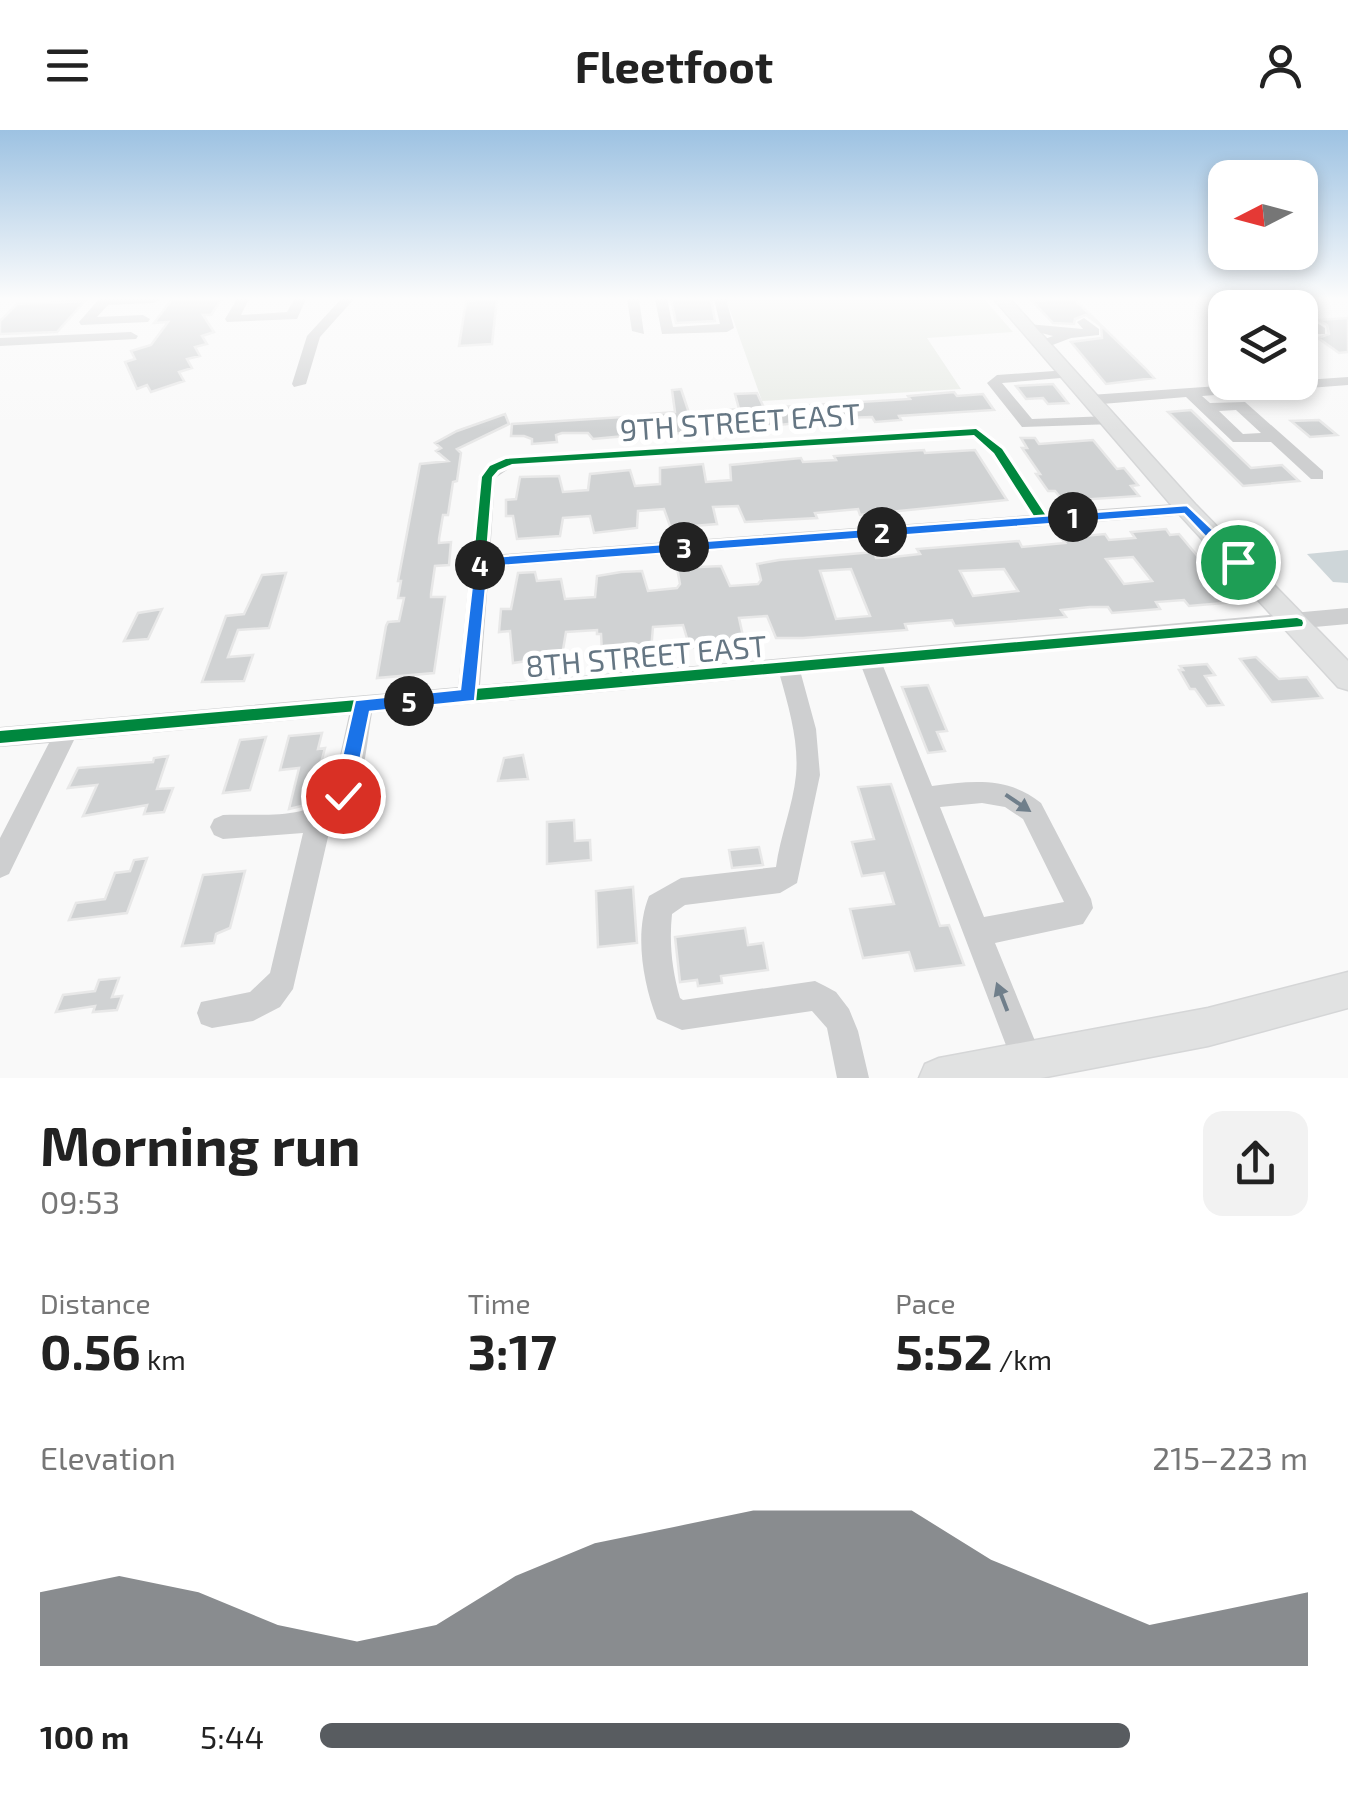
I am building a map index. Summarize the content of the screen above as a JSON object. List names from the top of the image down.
{
  "streets": {
    "street": ["9TH STREET EAST", "8TH STREET EAST"]
  },
  "north": "left",
  "page": {
    "header": "Fleetfoot",
    "pins": [
      "1",
      "2",
      "3",
      "4",
      "5"
    ],
    "heading": ["Morning run", "09:53"],
    "stats": [
      ["Distance", "0.56 km"],
      ["Time", "3:17"],
      ["Pace", "5:52 /km"]
    ],
    "chart": ["Elevation", "215–223 m"],
    "list": [
      {
        "name": "100 m",
        "note": "5:44"
      }
    ]
  }
}
